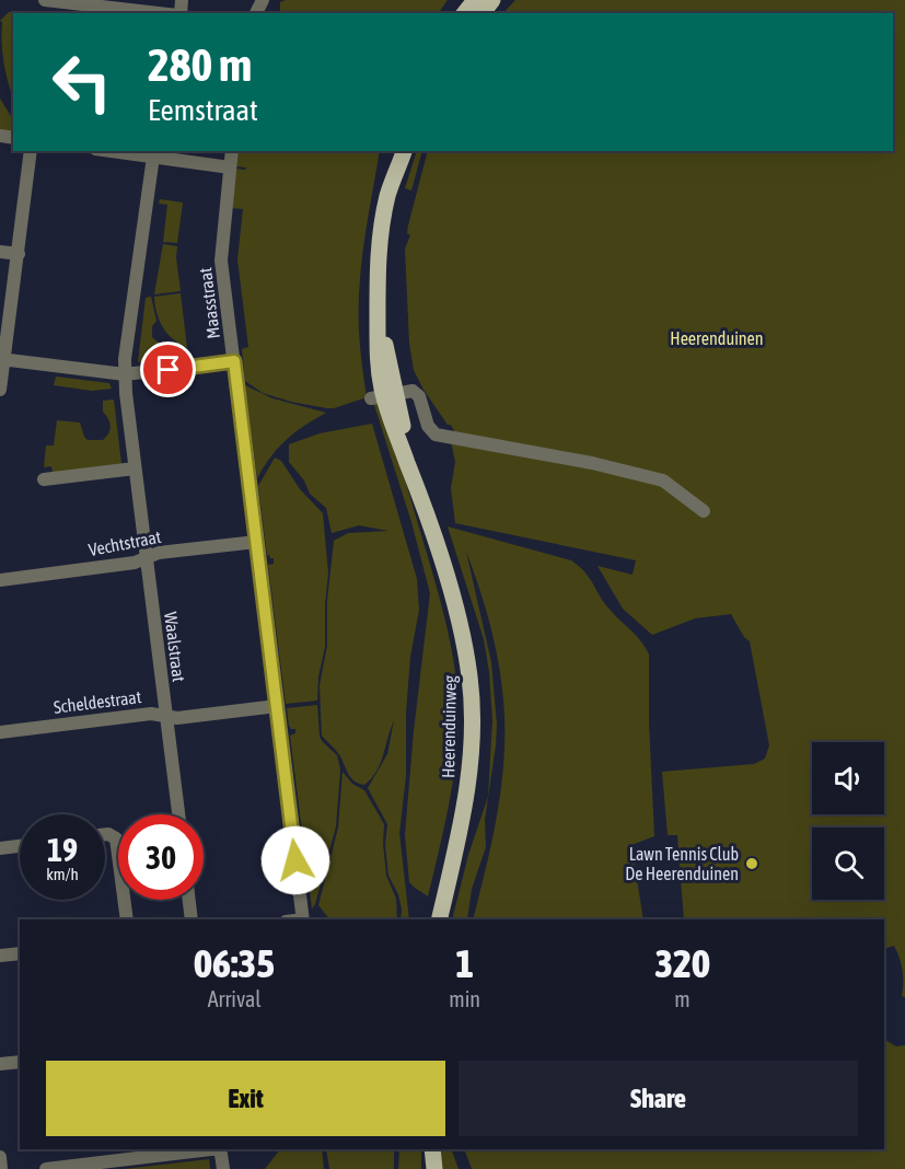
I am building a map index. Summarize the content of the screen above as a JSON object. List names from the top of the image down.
{
  "streets": {
    "main road": ["Heerenduinweg"],
    "street": [
      "Maasstraat",
      "Vechtstraat",
      "Waalstraat",
      "Scheldestraat"
    ]
  },
  "crossings": [
    ["Maasstraat", "Vechtstraat"],
    ["Maasstraat", "Scheldestraat"],
    ["Vechtstraat", "Waalstraat"],
    ["Waalstraat", "Scheldestraat"]
  ],
  "parks": ["Heerenduinen"],
  "places": ["Lawn Tennis Club De Heerenduinen"],
  "page": {
    "turn": ["280 m", "Eemstraat"],
    "speed": "19 km/h",
    "limit": "30",
    "eta": [
      "06:35",
      "Arrival",
      "1",
      "min",
      "320",
      "m"
    ],
    "buttons": ["Exit", "Share"]
  }
}
